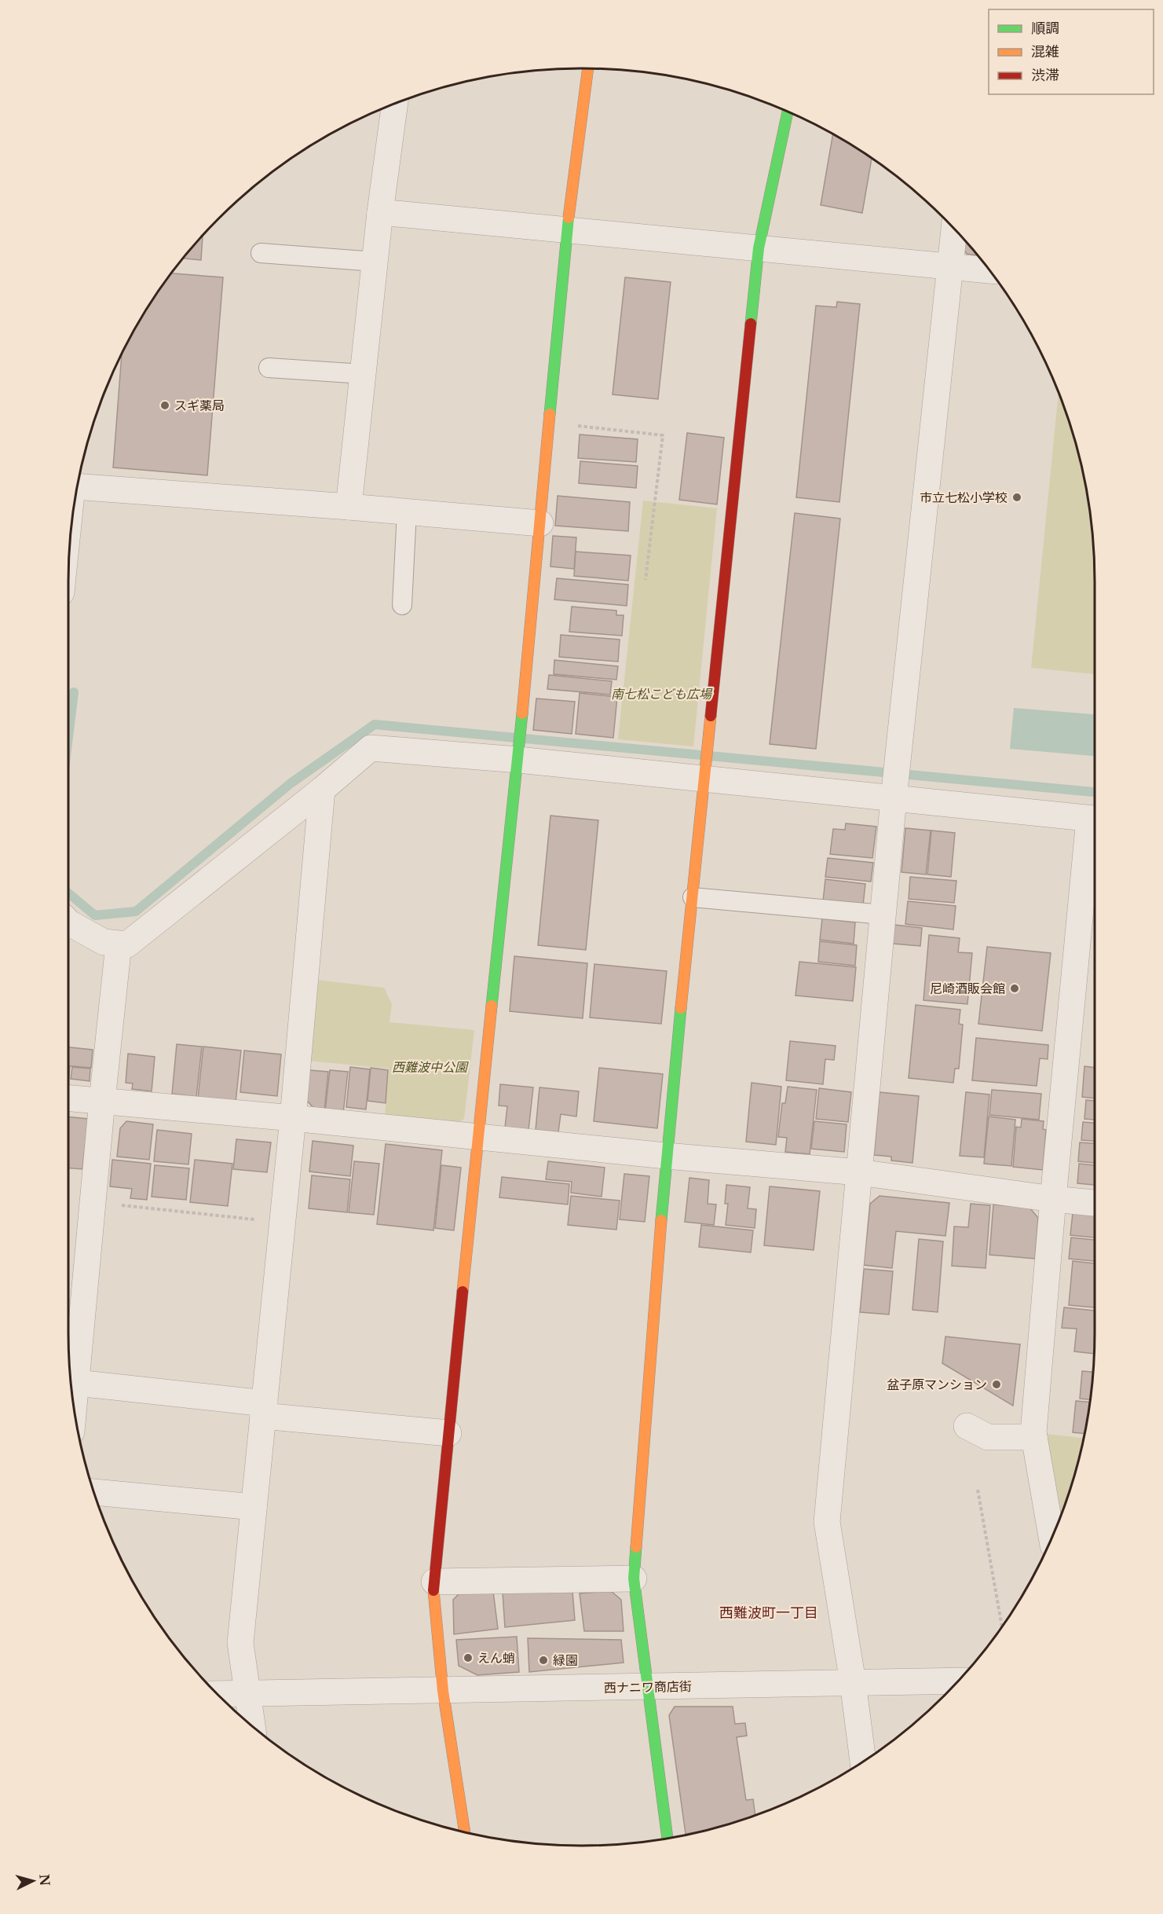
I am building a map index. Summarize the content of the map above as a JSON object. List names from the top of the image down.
{
  "streets": {
    "street": ["西ナニワ商店街"]
  },
  "districts": ["西難波町一丁目"],
  "parks": ["南七松こども広場", "西難波中公園"],
  "places": [
    "スギ薬局",
    "市立七松小学校",
    "尼崎酒販会館",
    "盆子原マンション",
    "えん蛸",
    "緑園"
  ],
  "legend": ["順調", "混雑", "渋滞"],
  "north": "right"
}
